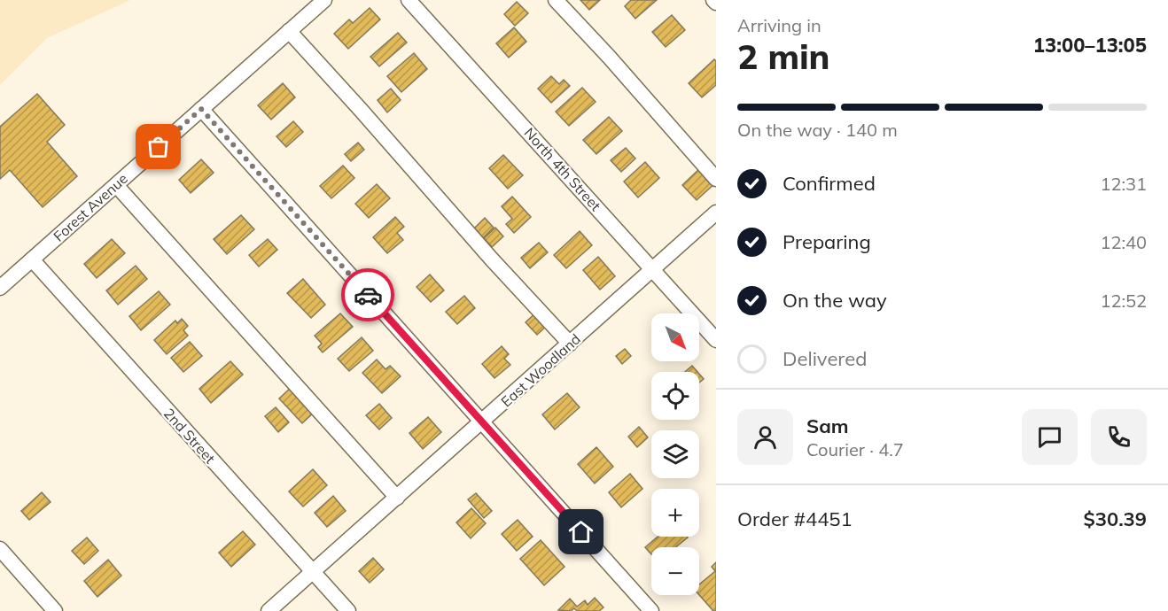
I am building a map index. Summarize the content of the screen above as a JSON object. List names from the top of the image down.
{
  "streets": {
    "street": [
      "North 4th Street",
      "Forest Avenue",
      "East Woodland",
      "2nd Street"
    ]
  },
  "crossings": [
    ["North 4th Street", "East Woodland"],
    ["Forest Avenue", "2nd Street"],
    ["East Woodland", "2nd Street"]
  ],
  "north": "bottom right",
  "page": {
    "heading": ["2 min", "Arriving in", "13:00–13:05"],
    "panel": [
      "Sam",
      "Courier · 4.7",
      "Order #4451",
      "$30.39"
    ],
    "bar": "On the way · 140 m",
    "list": [
      ["Confirmed", "12:31"],
      ["Preparing", "12:40"],
      ["On the way", "12:52"],
      "Delivered"
    ],
    "map_buttons": ["+", "−"]
  }
}
